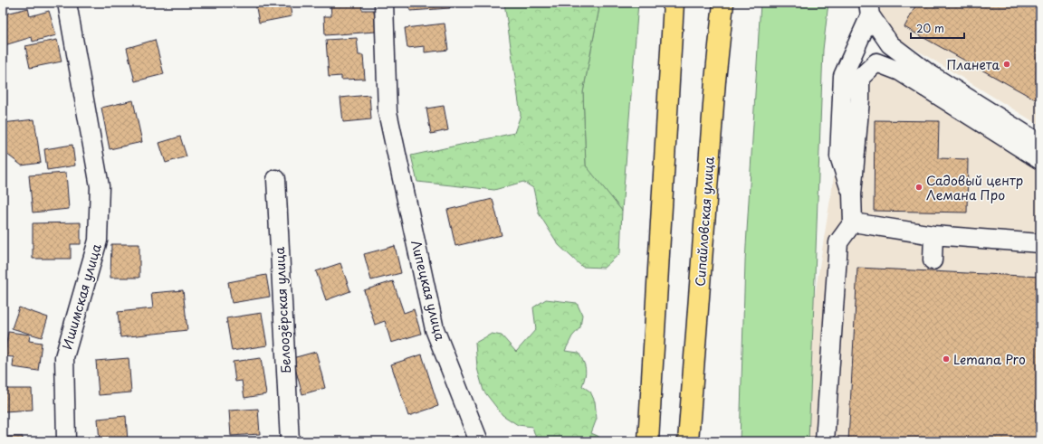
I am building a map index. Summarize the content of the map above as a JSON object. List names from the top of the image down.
{
  "streets": {
    "main road": ["Сипайловская улица"],
    "street": ["Липецкая улица", "Ишимская улица", "Белоозёрская улица"]
  },
  "places": ["Планета", "Садовый центр Лемана Про", "Lemana Pro"],
  "scale_bar": "20 m"
}
